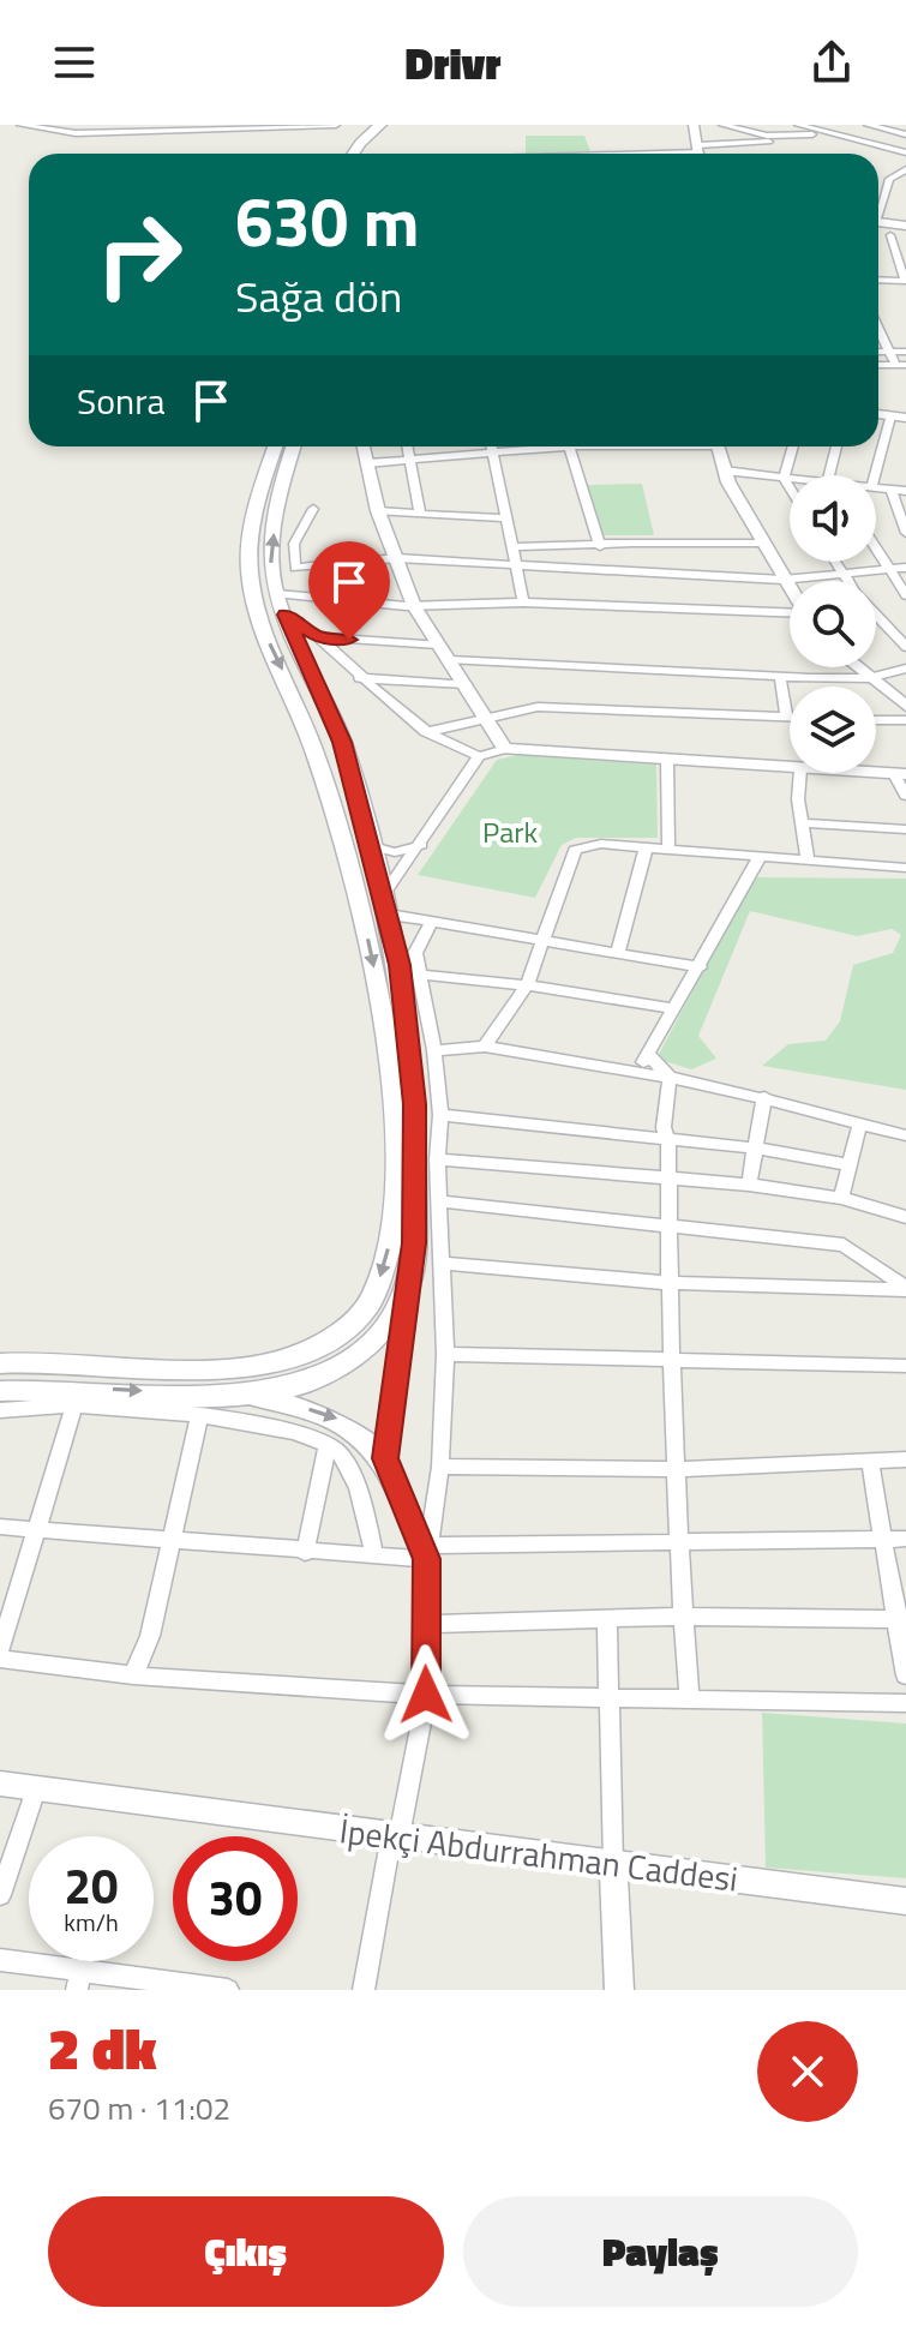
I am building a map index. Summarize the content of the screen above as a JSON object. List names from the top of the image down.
{
  "streets": {
    "street": ["İpekçi Abdurrahman Caddesi"]
  },
  "parks": ["Park"],
  "page": {
    "header": "Drivr",
    "turn": ["630 m", "Sağa dön"],
    "then": "Sonra",
    "speed": "20 km/h",
    "limit": "30",
    "heading": ["2 dk", "670 m · 11:02"],
    "buttons": ["Çıkış", "Paylaş"]
  }
}
